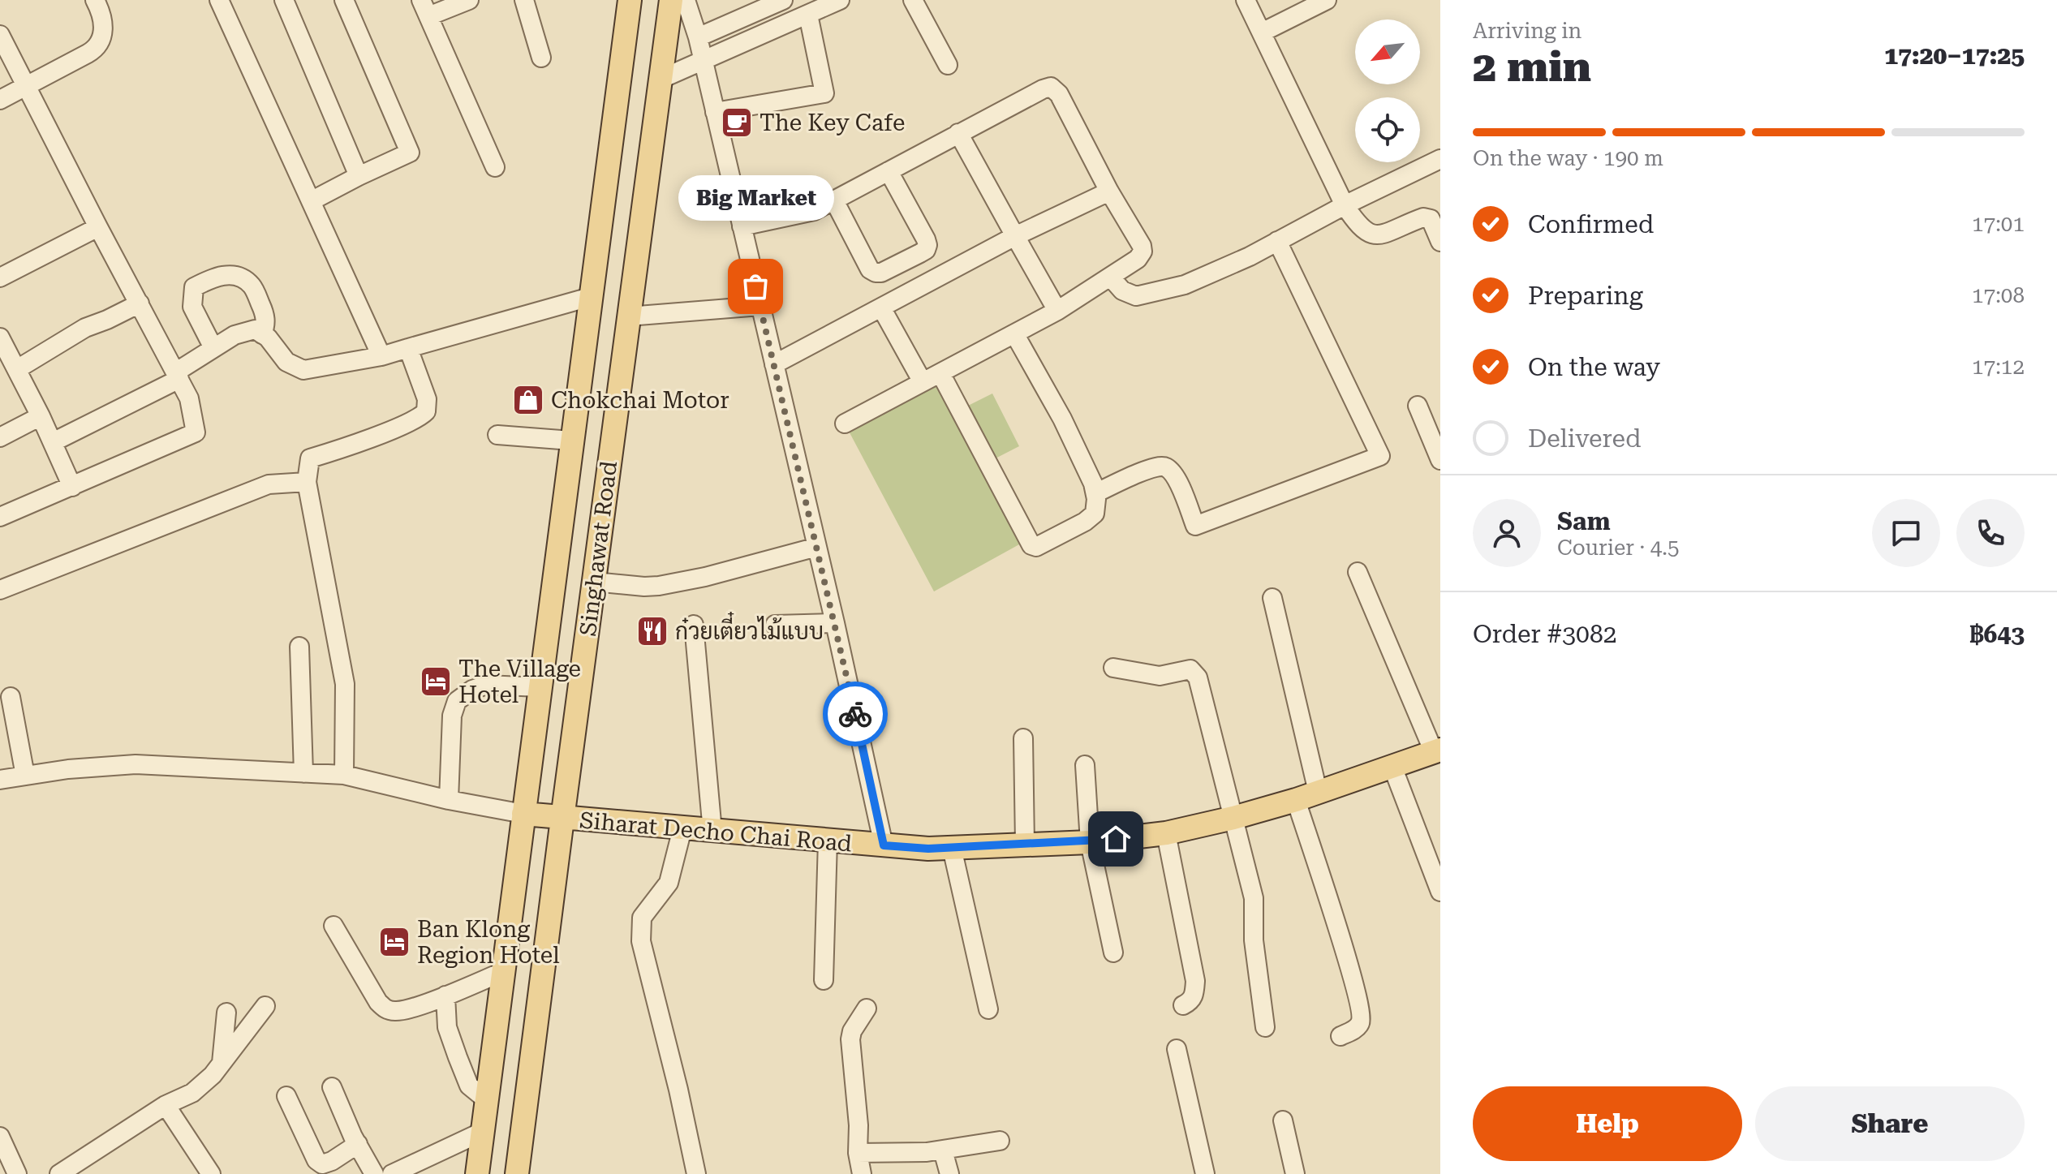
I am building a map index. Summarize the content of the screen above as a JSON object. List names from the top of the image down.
{
  "streets": {
    "main road": ["Singhawat Road", "Siharat Decho Chai Road"]
  },
  "crossings": [
    ["Singhawat Road", "Siharat Decho Chai Road"]
  ],
  "places": {
    "cafe": ["The Key Cafe"],
    "other": ["Big Market"],
    "shop": ["Chokchai Motor"],
    "restaurant": ["ก๋วยเตี๋ยวไม้แบบ"],
    "hotel": ["The Village Hotel", "Ban Klong Region Hotel"]
  },
  "north": "bottom left",
  "page": {
    "heading": ["2 min", "Arriving in", "17:20–17:25"],
    "panel": [
      "Sam",
      "Courier · 4.5",
      "Order #3082",
      "฿643"
    ],
    "bar": "On the way · 190 m",
    "bubble": "Big Market",
    "list": [
      ["Confirmed", "17:01"],
      ["Preparing", "17:08"],
      ["On the way", "17:12"],
      "Delivered"
    ],
    "buttons": ["Help", "Share"]
  }
}
